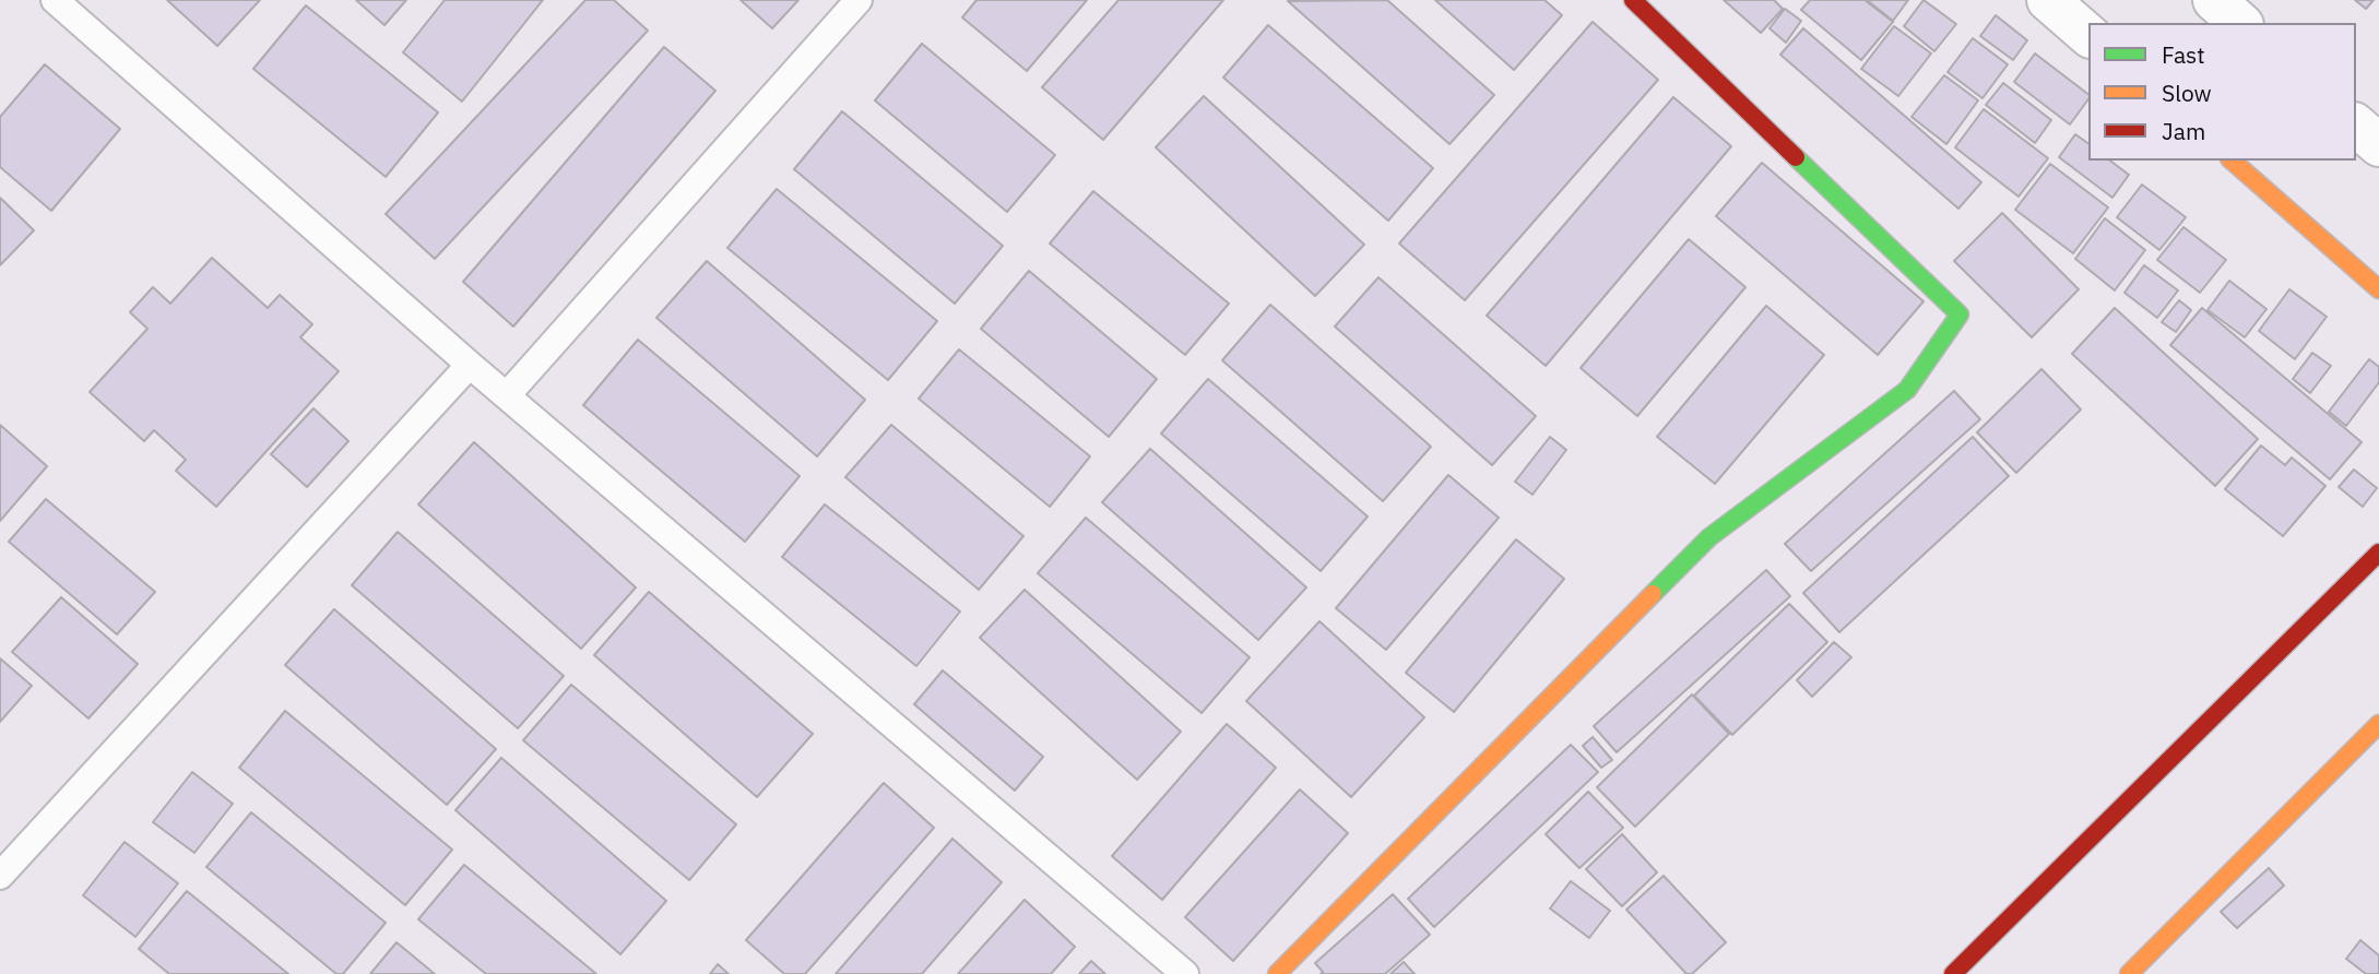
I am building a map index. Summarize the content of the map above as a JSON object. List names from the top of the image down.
{
  "legend": ["Fast", "Slow", "Jam"]
}
